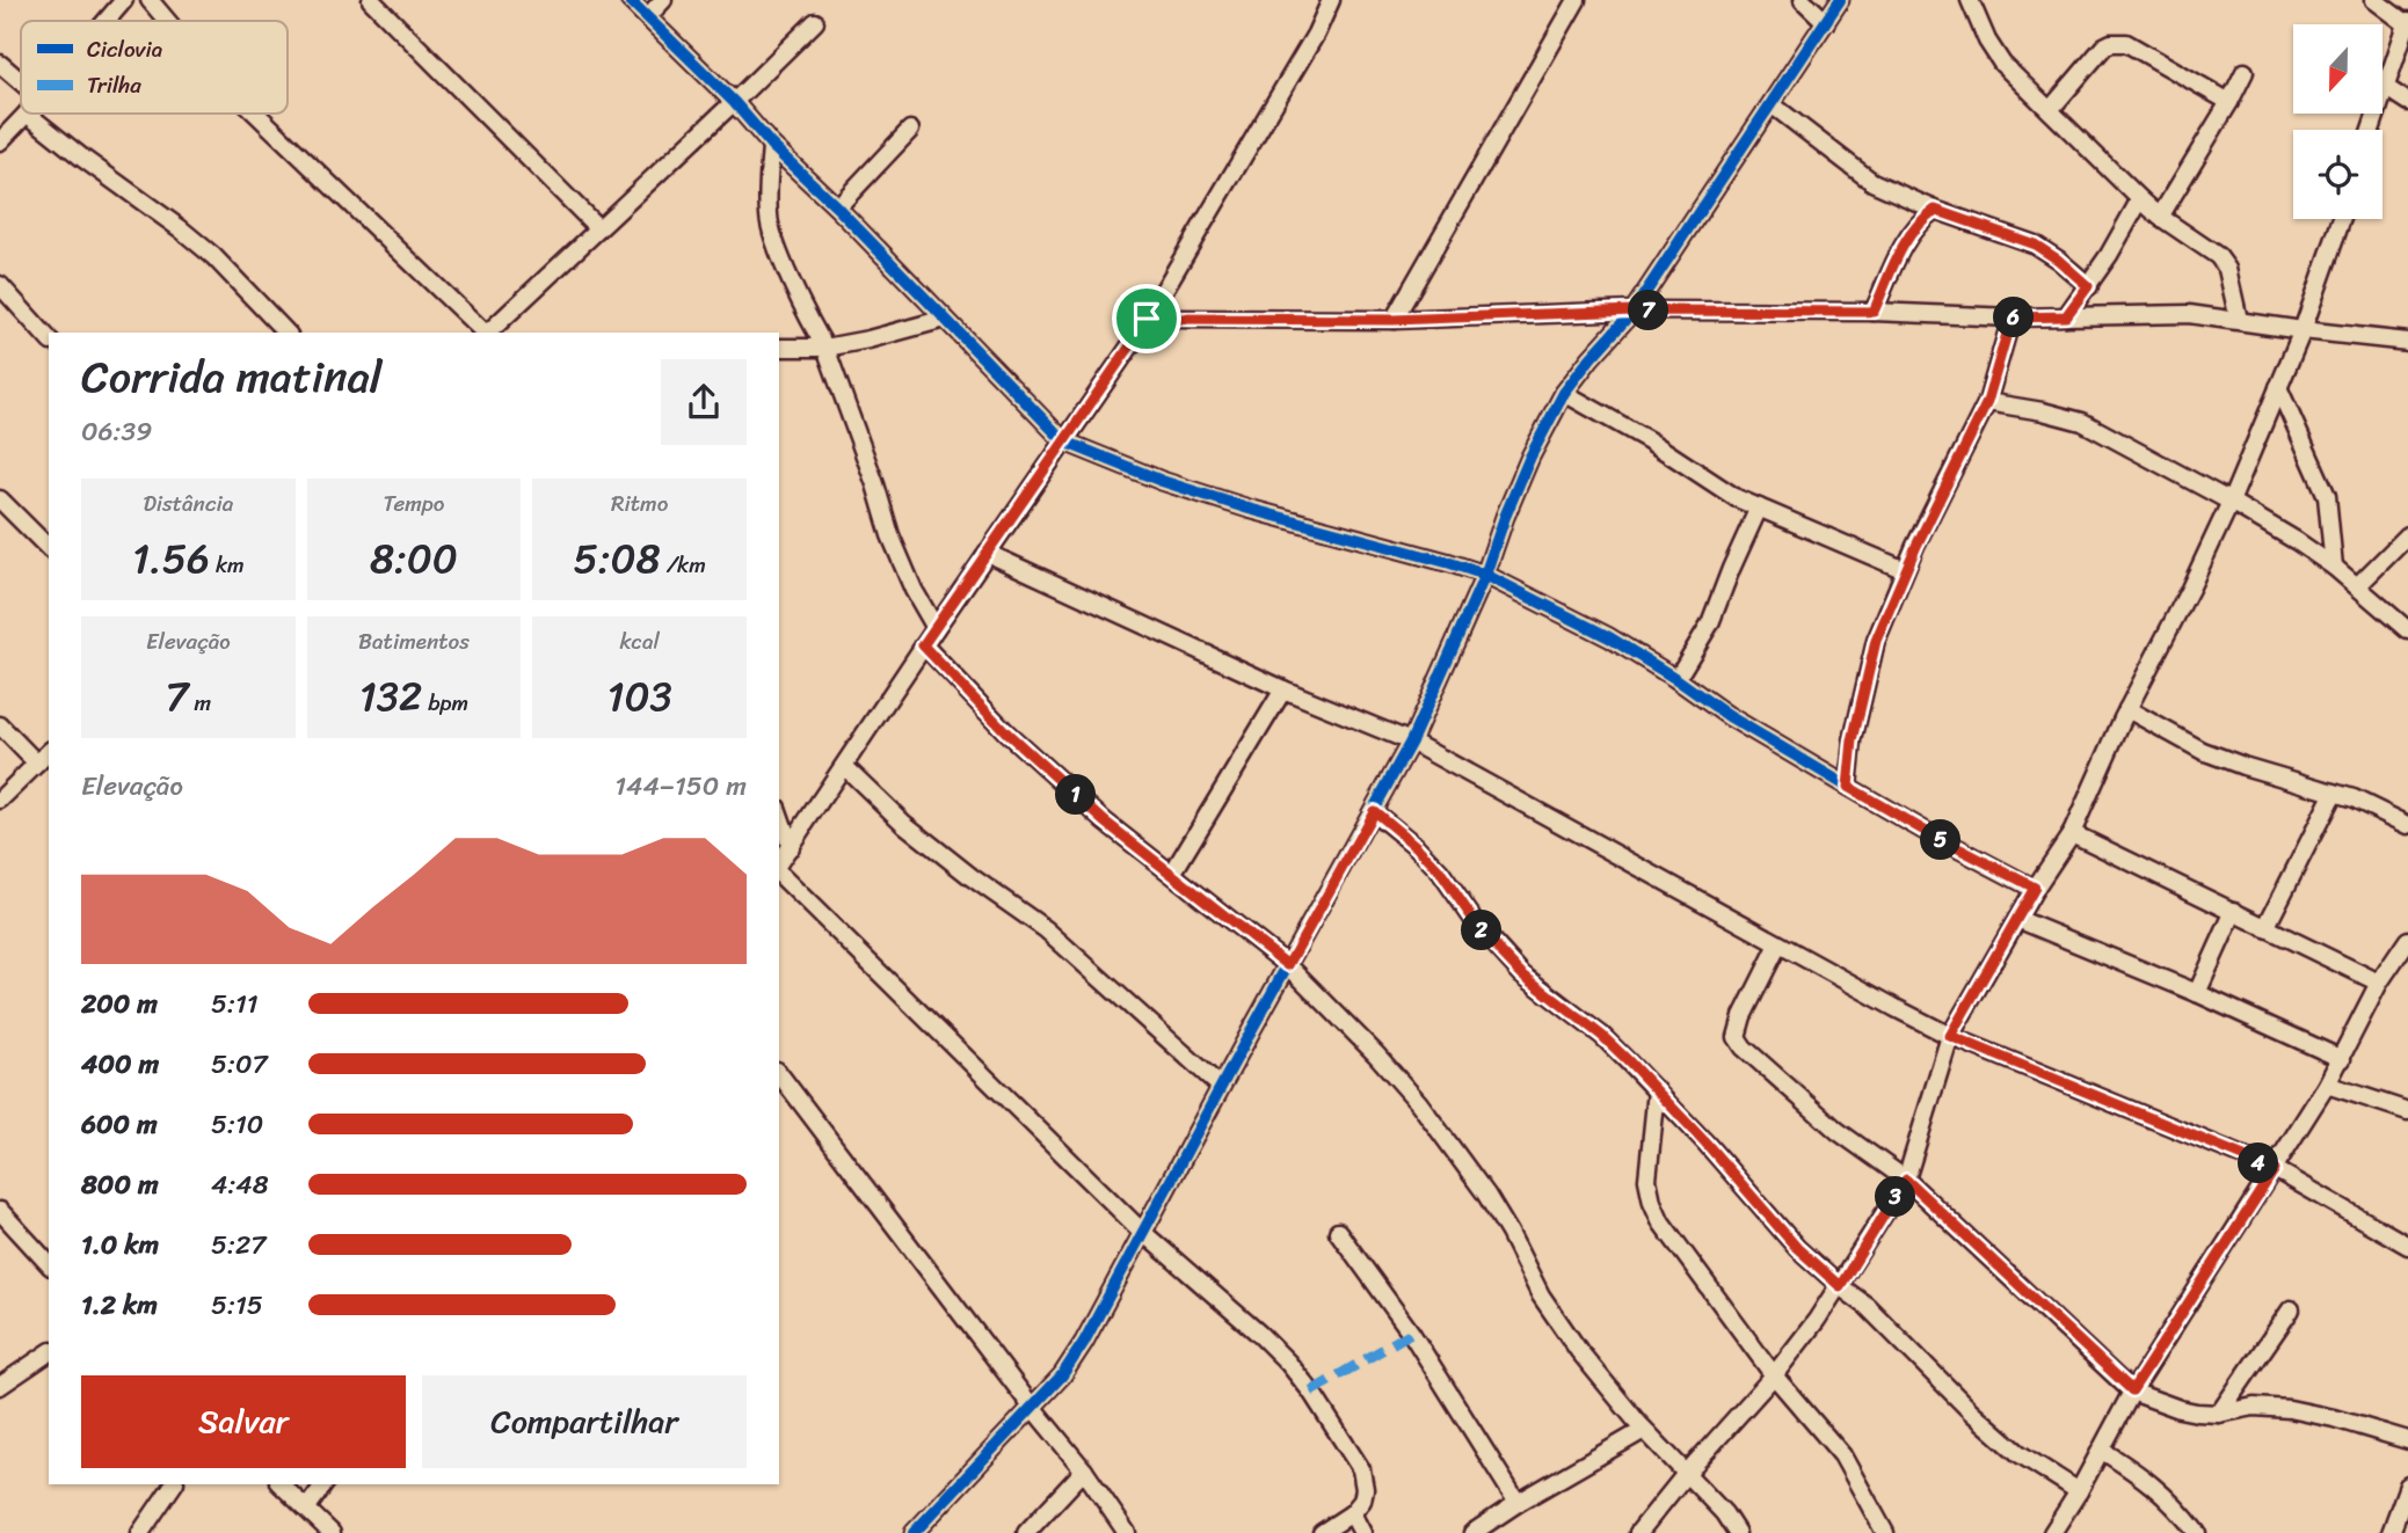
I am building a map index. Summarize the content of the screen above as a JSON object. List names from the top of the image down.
{
  "legend": ["Ciclovia", "Trilha"],
  "north": "bottom",
  "page": {
    "pins": [
      "7",
      "6",
      "1",
      "5",
      "2",
      "4",
      "3"
    ],
    "heading": ["Corrida matinal", "06:39"],
    "stats": [
      ["Distância", "1.56 km"],
      ["Tempo", "8:00"],
      ["Ritmo", "5:08 /km"],
      ["Elevação", "7 m"],
      ["Batimentos", "132 bpm"],
      ["kcal", "103"]
    ],
    "chart": ["Elevação", "144–150 m"],
    "list": [
      {
        "name": "200 m",
        "note": "5:11"
      },
      {
        "name": "400 m",
        "note": "5:07"
      },
      {
        "name": "600 m",
        "note": "5:10"
      },
      {
        "name": "800 m",
        "note": "4:48"
      },
      {
        "name": "1.0 km",
        "note": "5:27"
      },
      {
        "name": "1.2 km",
        "note": "5:15"
      }
    ],
    "buttons": ["Salvar", "Compartilhar"]
  }
}
